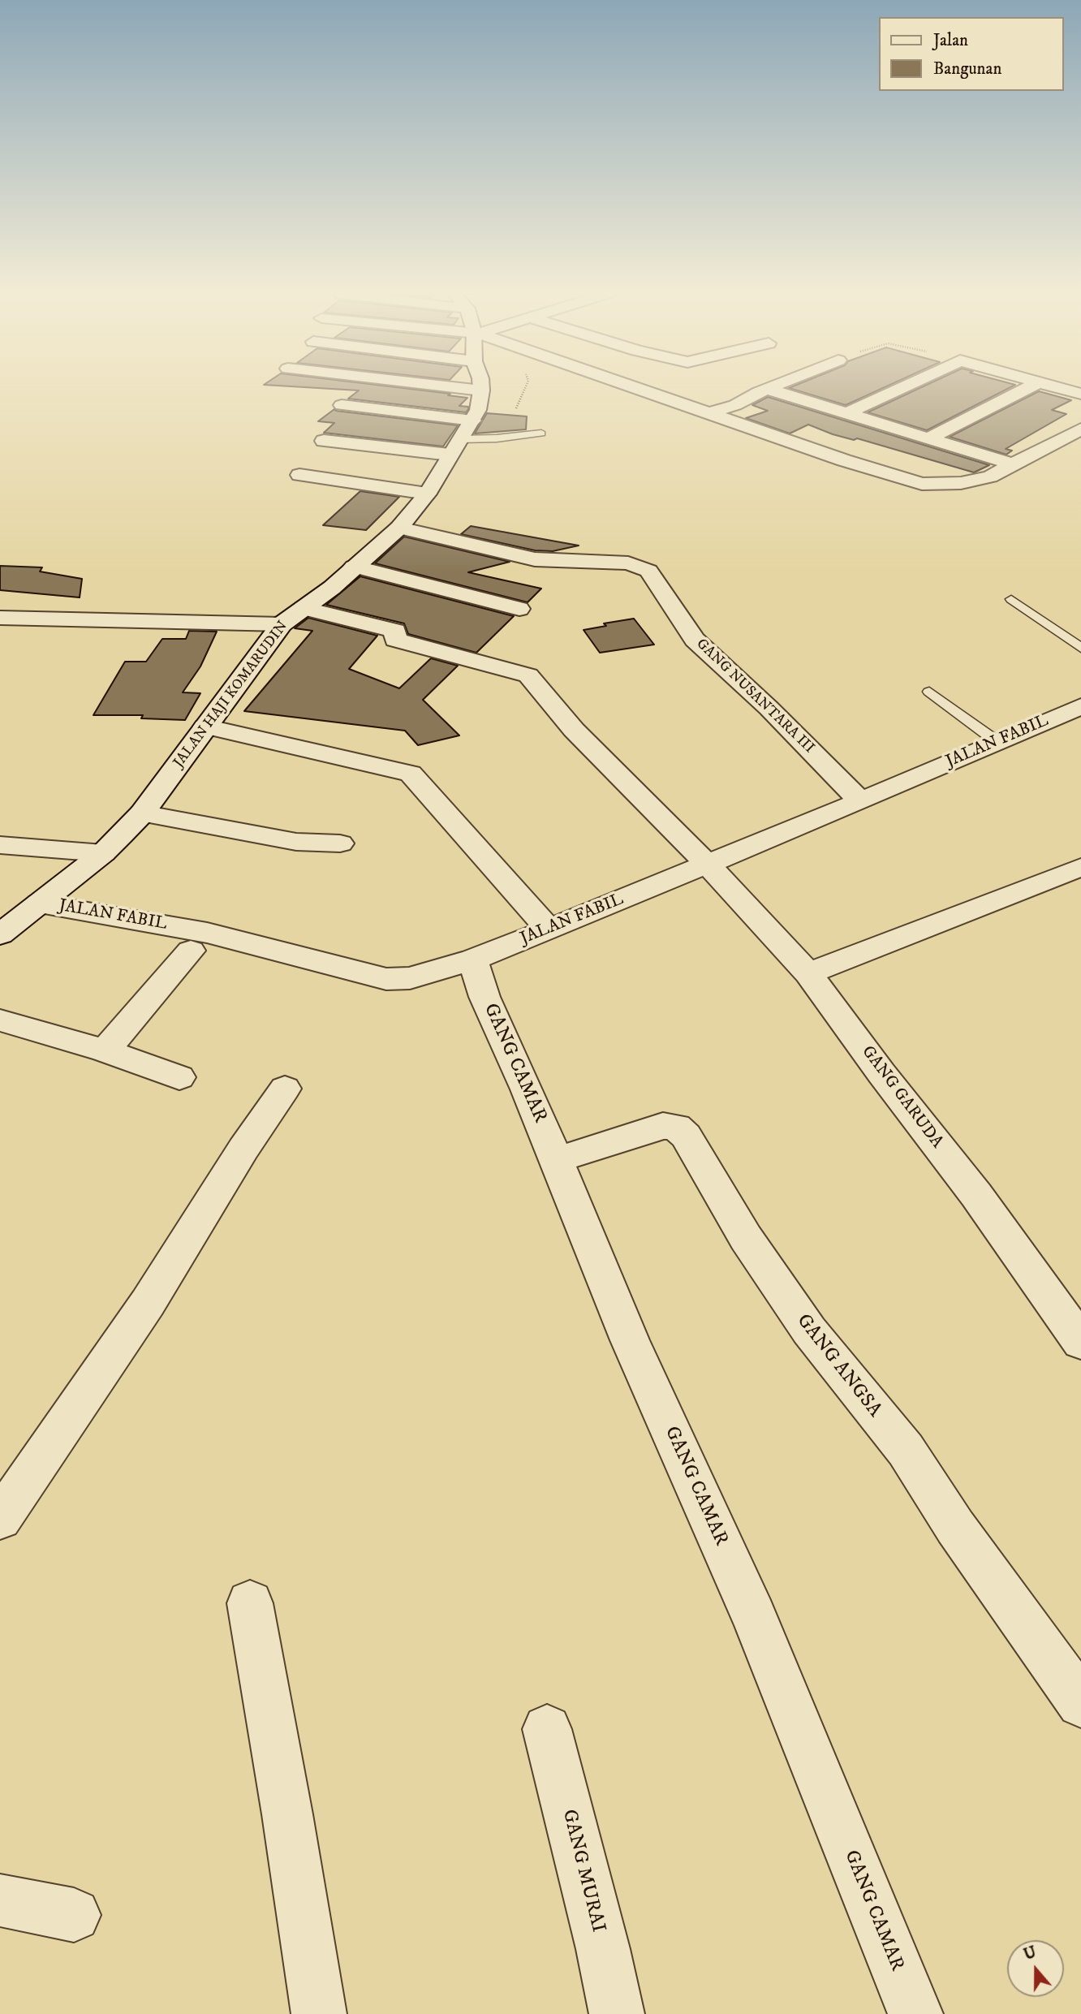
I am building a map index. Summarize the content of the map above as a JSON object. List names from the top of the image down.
{
  "streets": {
    "street": [
      "JALAN HAJI KOMARUDIN",
      "GANG NUSANTARA III",
      "JALAN FABIL",
      "GANG CAMAR",
      "GANG GARUDA",
      "GANG ANGSA",
      "GANG MURAI"
    ]
  },
  "crossings": [
    ["JALAN HAJI KOMARUDIN", "GANG NUSANTARA III"],
    ["JALAN HAJI KOMARUDIN", "JALAN FABIL"],
    ["JALAN HAJI KOMARUDIN", "GANG GARUDA"],
    ["GANG NUSANTARA III", "JALAN FABIL"],
    ["JALAN FABIL", "GANG CAMAR"],
    ["JALAN FABIL", "GANG GARUDA"],
    ["GANG CAMAR", "GANG ANGSA"]
  ],
  "legend": ["Jalan", "Bangunan"],
  "north": "top"
}
